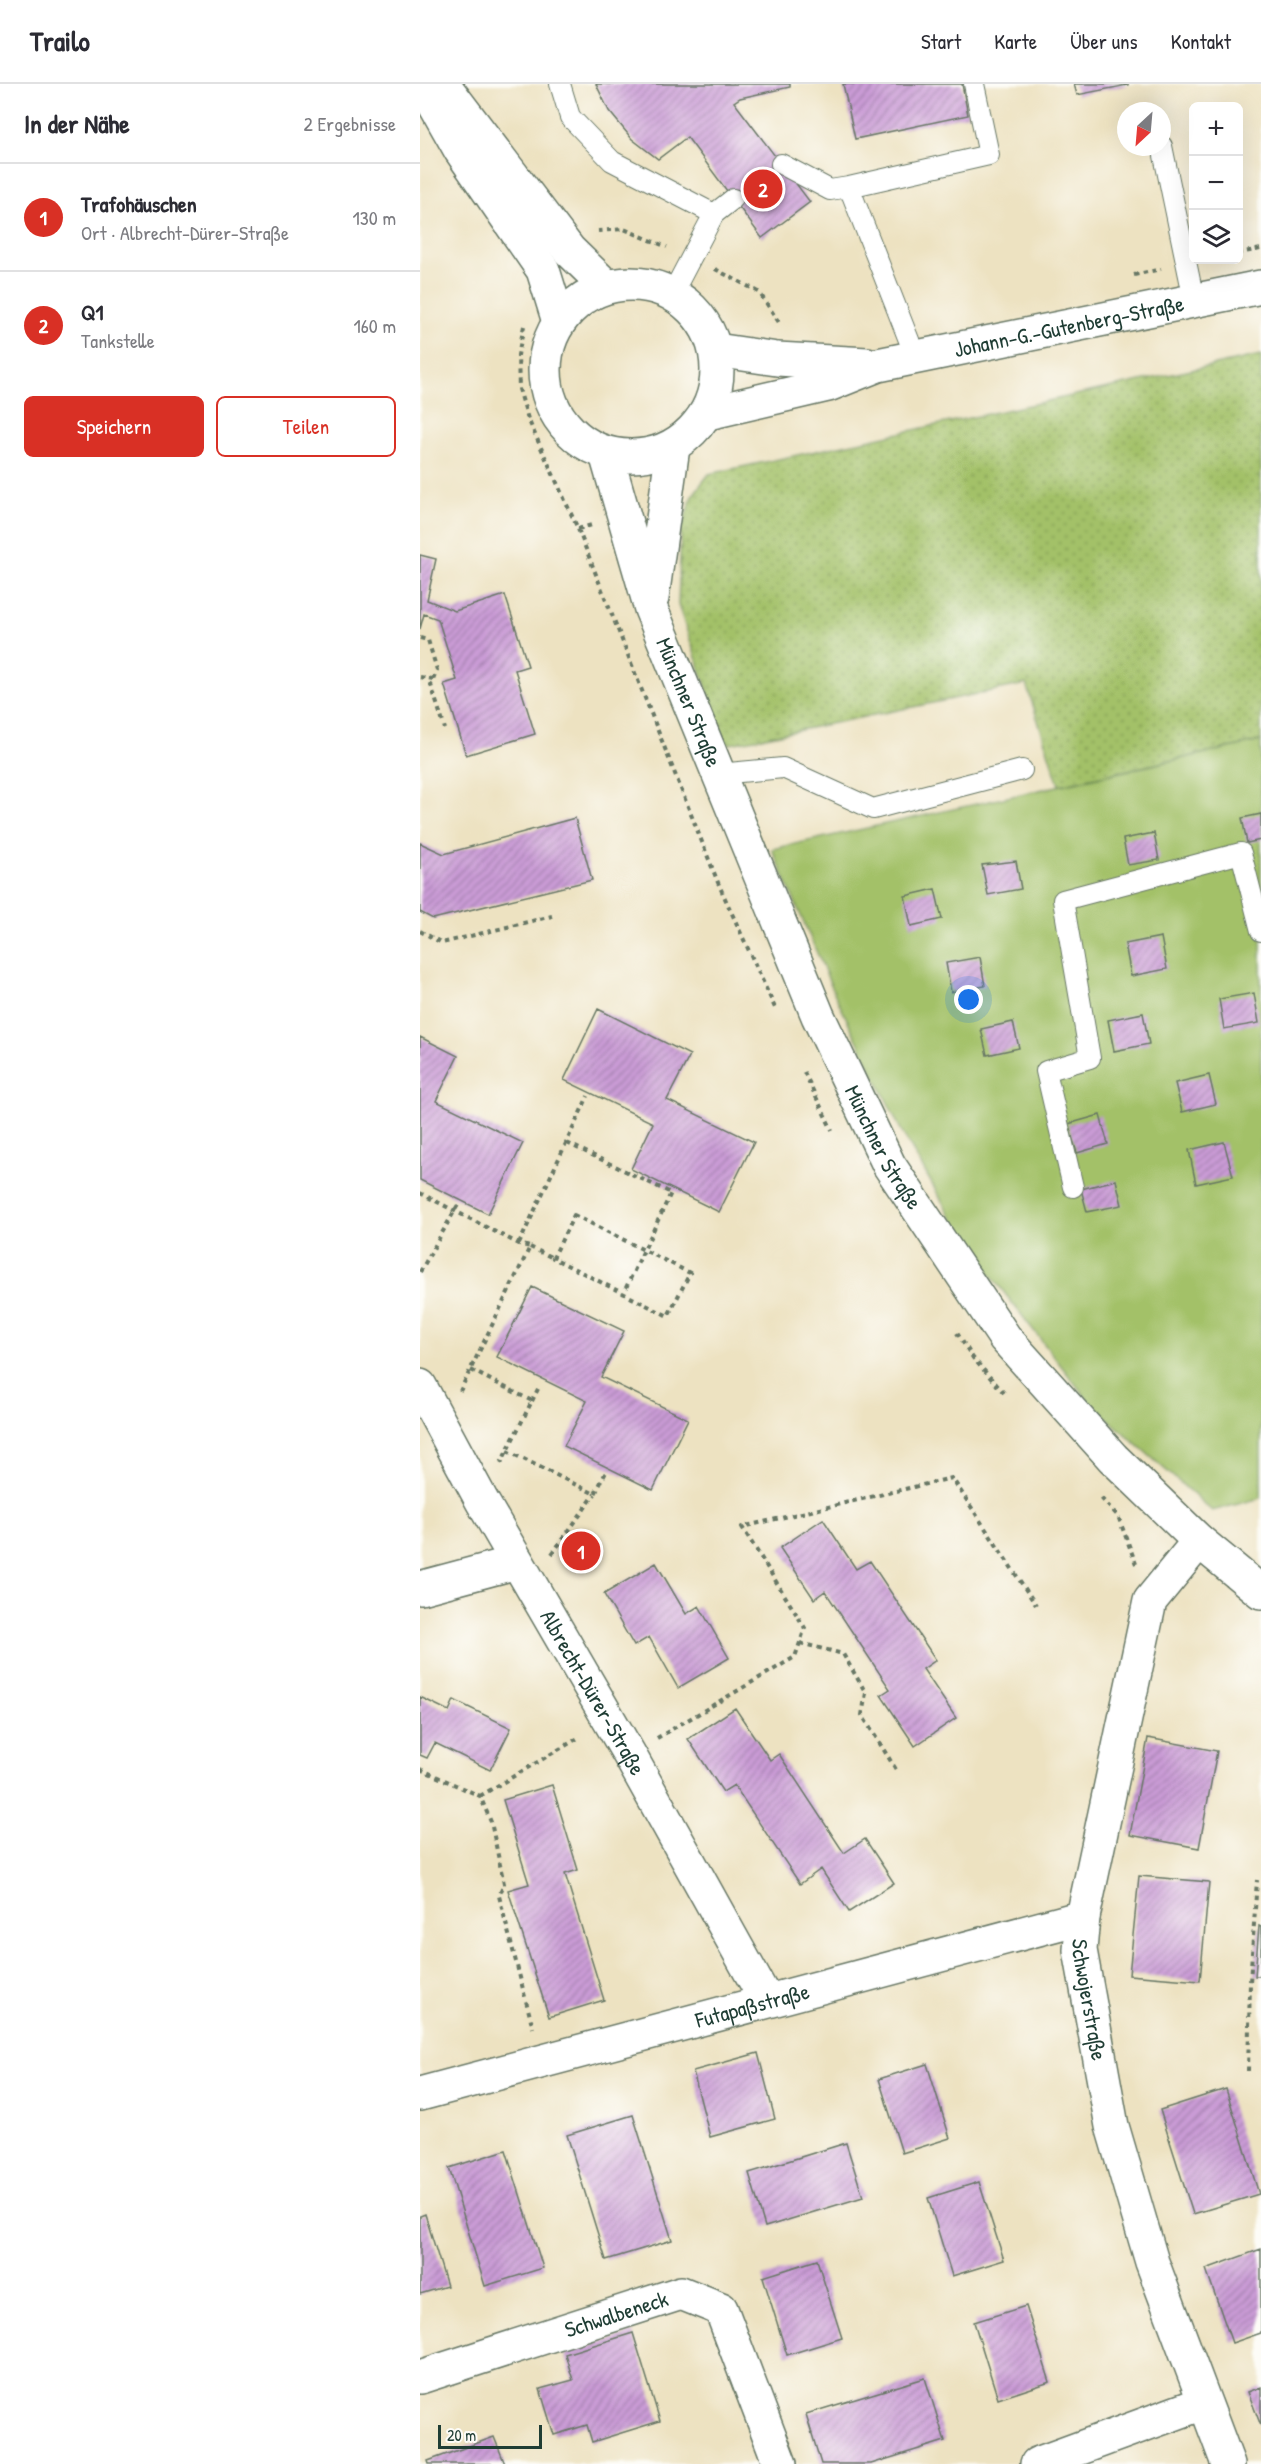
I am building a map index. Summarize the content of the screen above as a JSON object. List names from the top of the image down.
{
  "streets": {
    "street": [
      "Johann-G.-Gutenberg-Straße",
      "Münchner Straße",
      "Albrecht-Dürer-Straße",
      "Schwojerstraße",
      "Futapaßstraße",
      "Schwalbeneck"
    ]
  },
  "crossings": [
    ["Johann-G.-Gutenberg-Straße", "Münchner Straße"],
    ["Münchner Straße", "Schwojerstraße"],
    ["Albrecht-Dürer-Straße", "Futapaßstraße"],
    ["Schwojerstraße", "Futapaßstraße"]
  ],
  "scale_bar": "20 m",
  "north": "bottom left",
  "page": {
    "header": "Trailo",
    "nav": [
      "Start",
      "Karte",
      "Über uns",
      "Kontakt"
    ],
    "heading": ["In der Nähe", "2 Ergebnisse"],
    "map_buttons": ["+", "−"],
    "list": [
      {
        "mark": "1",
        "name": "Trafohäuschen",
        "note": "Ort · Albrecht-Dürer-Straße",
        "value": "130 m"
      },
      {
        "mark": "2",
        "name": "Q1",
        "note": "Tankstelle",
        "value": "160 m"
      }
    ],
    "pins": ["2", "1"],
    "buttons": ["Speichern", "Teilen"],
    "scale": "20 m"
  }
}
